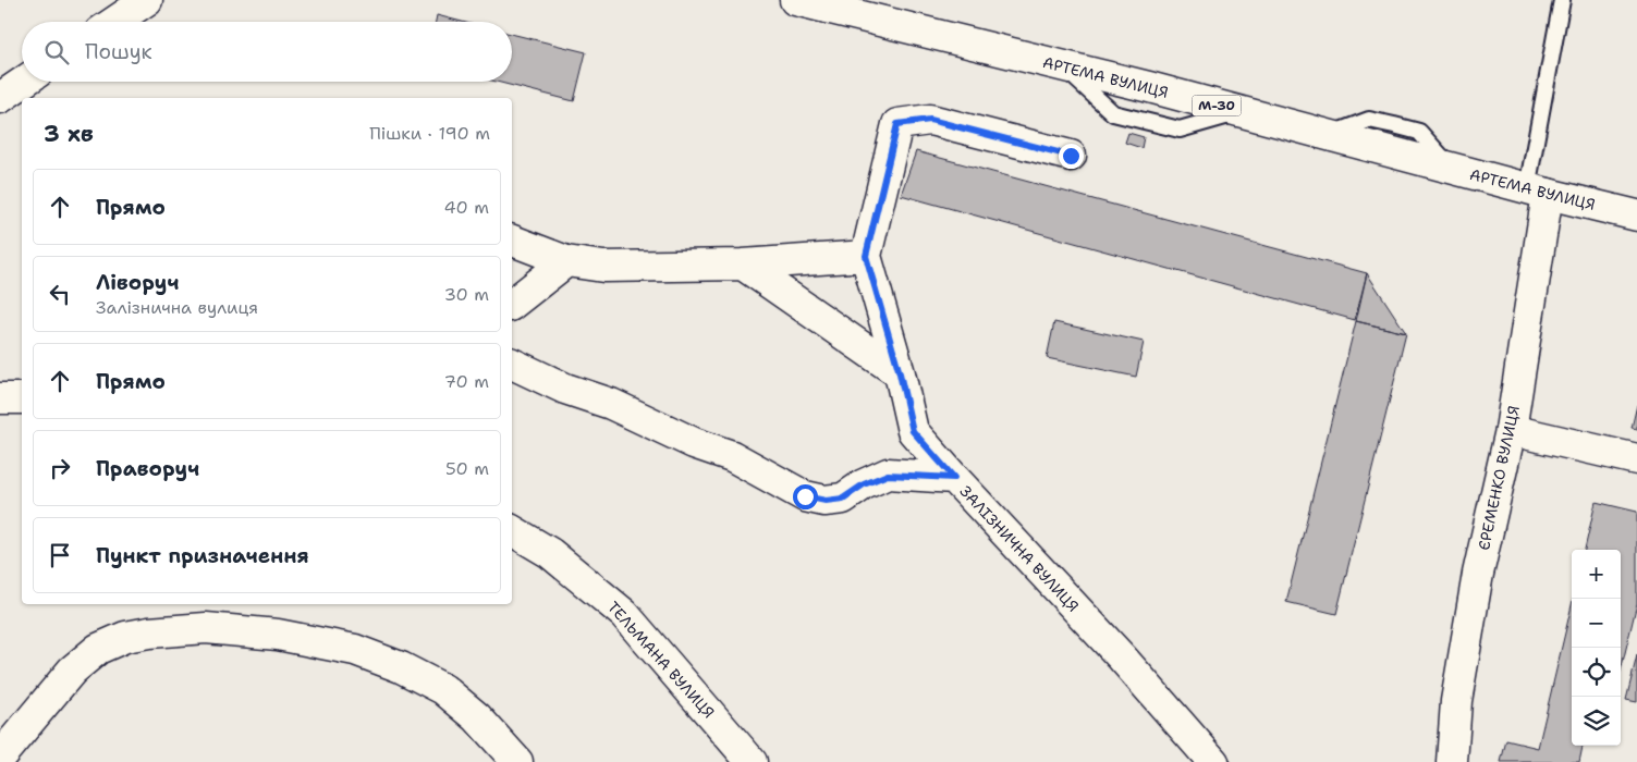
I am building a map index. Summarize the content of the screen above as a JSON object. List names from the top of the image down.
{
  "streets": {
    "main road": [
      "АРТЕМА ВУЛИЦЯ",
      "М-30",
      "ЄРЕМЕНКО ВУЛИЦЯ",
      "ЗАЛІЗНИЧНА ВУЛИЦЯ",
      "ТЕЛЬМАНА ВУЛИЦЯ"
    ]
  },
  "crossings": [
    ["АРТЕМА ВУЛИЦЯ", "ЄРЕМЕНКО ВУЛИЦЯ"]
  ],
  "page": {
    "search": "Пошук",
    "heading": ["3 хв", "Пішки · 190 m"],
    "list": [
      ["Прямо", "40 m"],
      ["Ліворуч", "Залізнична вулиця", "30 m"],
      ["Прямо", "70 m"],
      ["Праворуч", "50 m"],
      "Пункт призначення"
    ],
    "map_buttons": ["+", "−"]
  }
}
